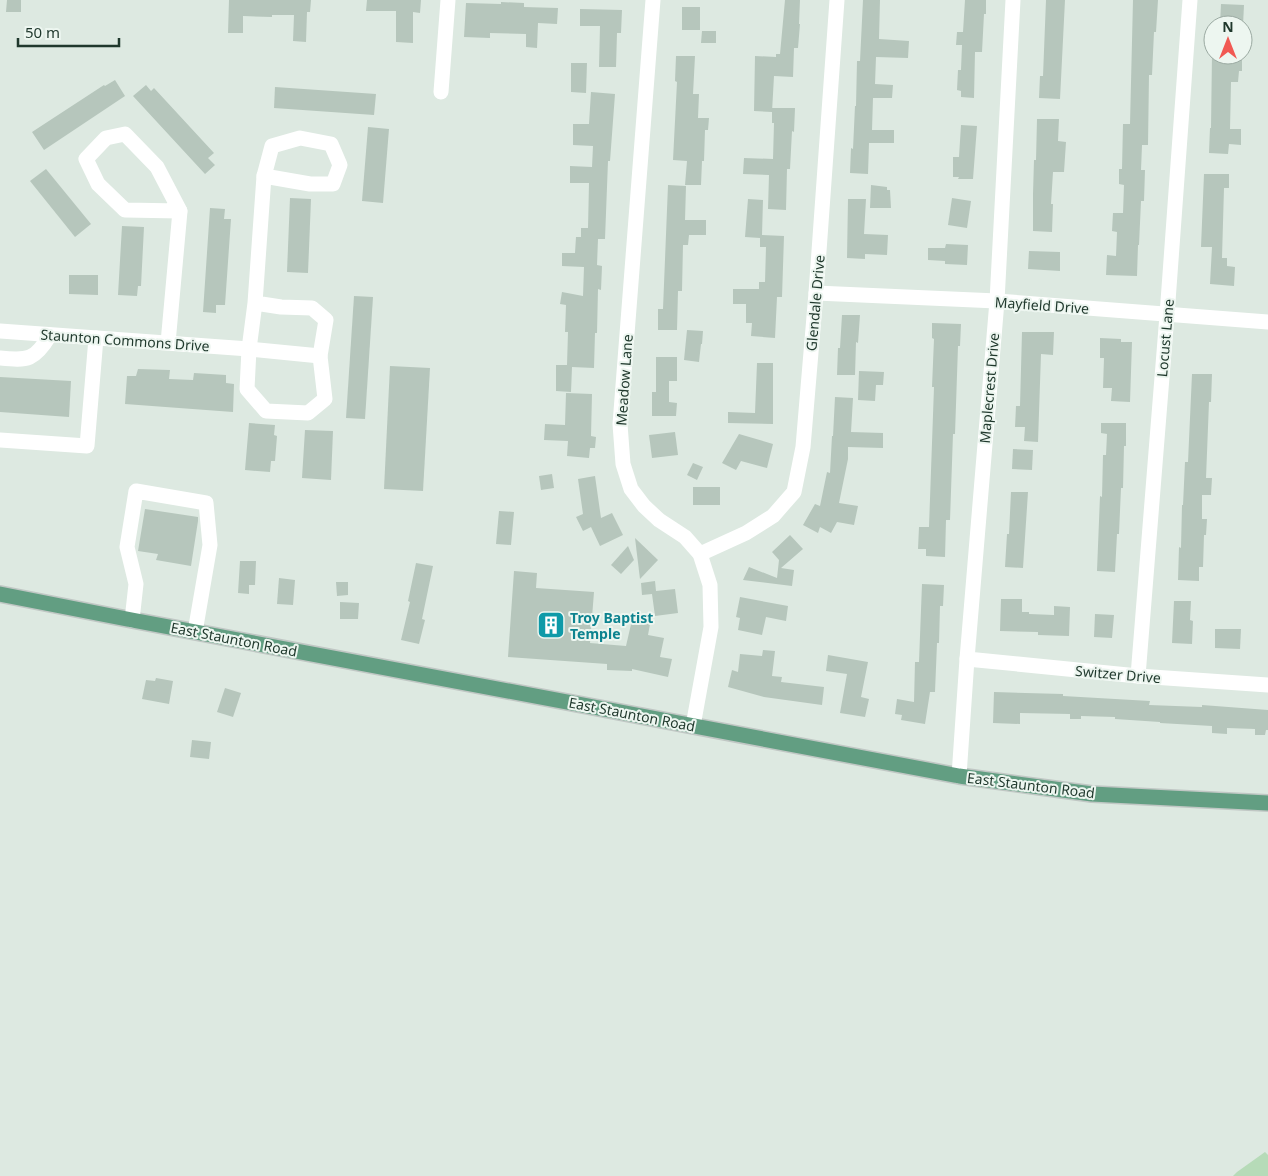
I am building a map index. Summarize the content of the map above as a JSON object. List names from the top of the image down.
{
  "streets": {
    "main road": ["East Staunton Road"],
    "street": [
      "Glendale Drive",
      "Mayfield Drive",
      "Locust Lane",
      "Staunton Commons Drive",
      "Meadow Lane",
      "Maplecrest Drive",
      "Switzer Drive"
    ]
  },
  "crossings": [
    ["Glendale Drive", "Mayfield Drive"],
    ["Glendale Drive", "Meadow Lane"],
    ["Mayfield Drive", "Locust Lane"],
    ["Mayfield Drive", "Maplecrest Drive"],
    ["Locust Lane", "Switzer Drive"],
    ["Meadow Lane", "East Staunton Road"],
    ["Maplecrest Drive", "East Staunton Road"],
    ["Maplecrest Drive", "Switzer Drive"]
  ],
  "places": {
    "building": ["Troy Baptist Temple"]
  },
  "scale_bar": "50 m",
  "north": "top"
}
